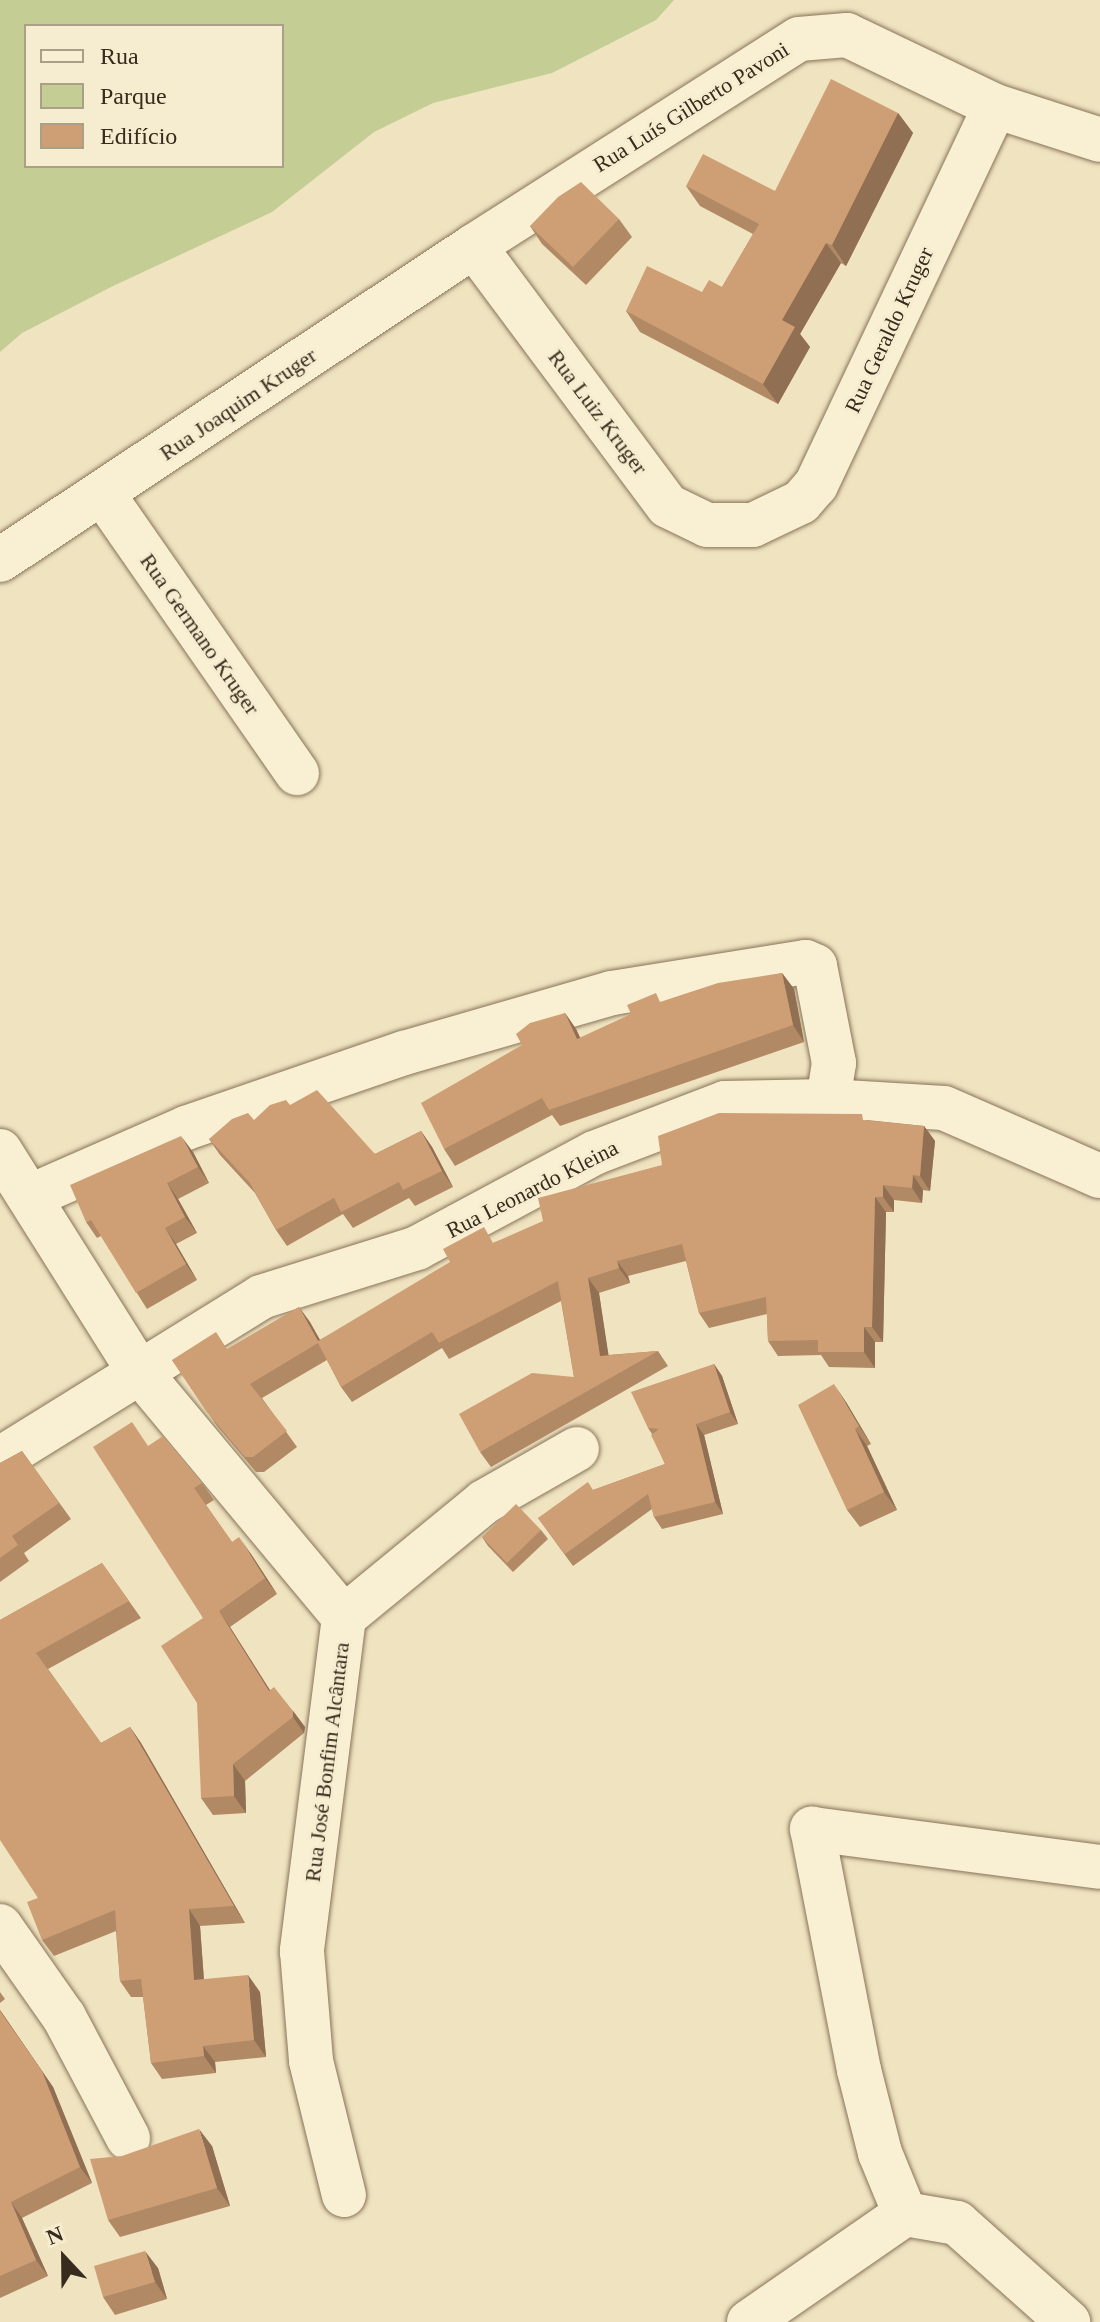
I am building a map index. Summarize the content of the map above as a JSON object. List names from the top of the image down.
{
  "streets": {
    "street": [
      "Rua Luís Gilberto Pavoni",
      "Rua Geraldo Kruger",
      "Rua Joaquim Kruger",
      "Rua Luiz Kruger",
      "Rua Germano Kruger",
      "Rua Leonardo Kleina",
      "Rua José Bonfim Alcântara"
    ]
  },
  "crossings": [
    ["Rua Luís Gilberto Pavoni", "Rua Geraldo Kruger"],
    ["Rua Luís Gilberto Pavoni", "Rua Joaquim Kruger"],
    ["Rua Luís Gilberto Pavoni", "Rua Luiz Kruger"],
    ["Rua Geraldo Kruger", "Rua Luiz Kruger"],
    ["Rua Joaquim Kruger", "Rua Luiz Kruger"],
    ["Rua Joaquim Kruger", "Rua Germano Kruger"],
    ["Rua Leonardo Kleina", "Rua José Bonfim Alcântara"]
  ],
  "legend": ["Rua", "Parque", "Edifício"],
  "north": "top"
}
